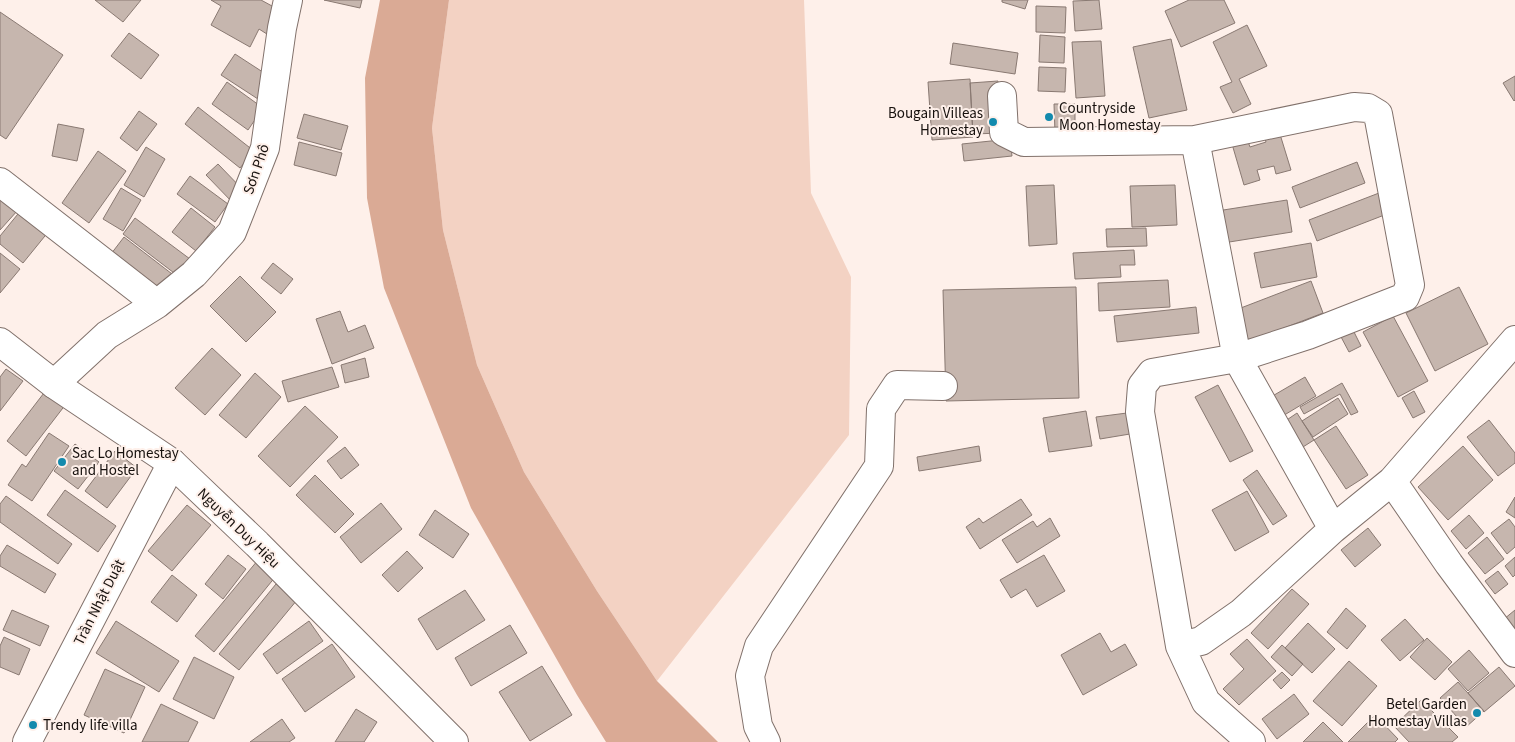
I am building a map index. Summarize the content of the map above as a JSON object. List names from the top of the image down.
{
  "streets": {
    "street": ["Sơn Phô", "Nguyễn Duy Hiệu", "Trần Nhật Duật"]
  },
  "crossings": [
    ["Sơn Phô", "Nguyễn Duy Hiệu"],
    ["Nguyễn Duy Hiệu", "Trần Nhật Duật"]
  ],
  "places": [
    "Countryside Moon Homestay",
    "Bougain Villeas Homestay",
    "Sac Lo Homestay and Hostel",
    "Betel Garden Homestay Villas",
    "Trendy life villa"
  ]
}
